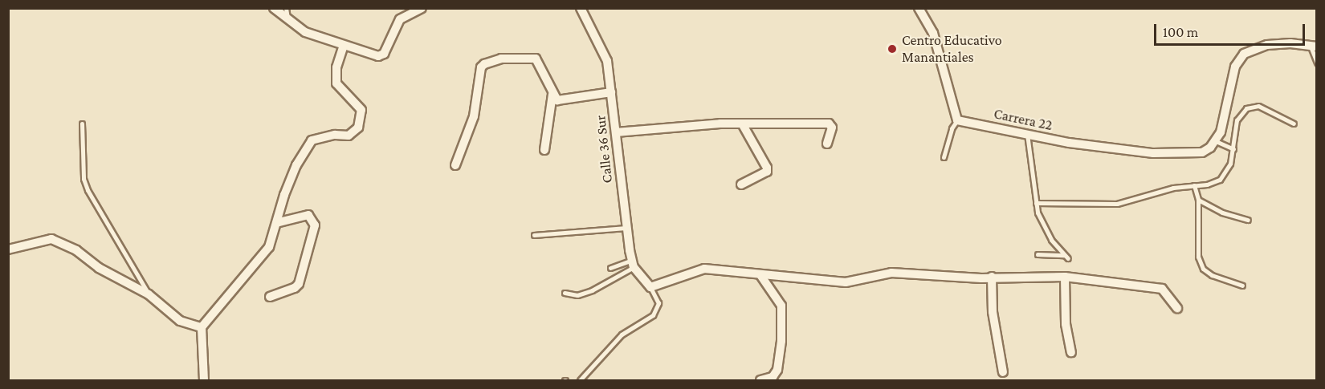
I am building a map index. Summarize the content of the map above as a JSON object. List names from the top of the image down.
{
  "streets": {
    "street": ["Carrera 22", "Calle 36 Sur"]
  },
  "places": ["Centro Educativo Manantiales"],
  "scale_bar": "100 m"
}
